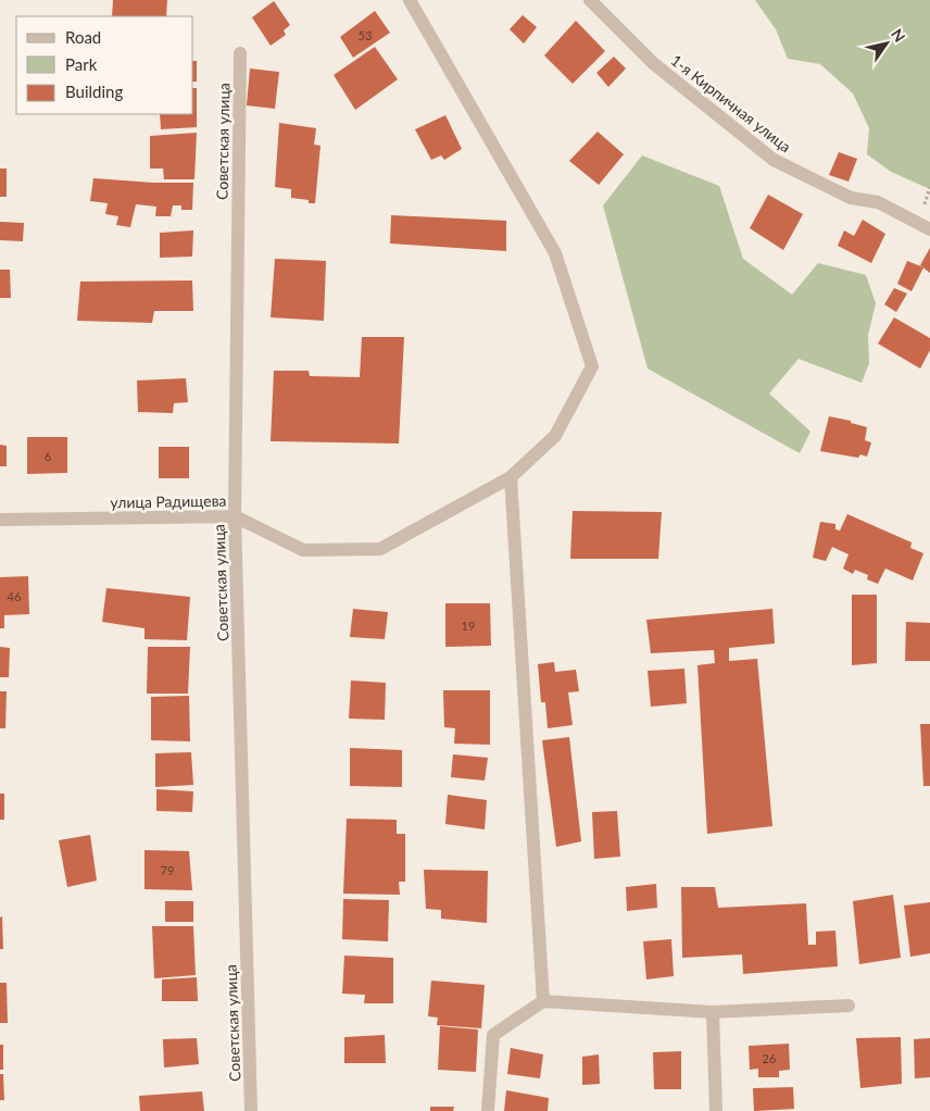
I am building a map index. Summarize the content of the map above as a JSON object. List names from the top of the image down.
{
  "streets": {
    "street": ["1-я Кирпичная улица", "Советская улица", "улица Радищева"]
  },
  "crossings": [
    ["Советская улица", "улица Радищева"]
  ],
  "house_numbers": [
    "53",
    "6",
    "46",
    "19",
    "79",
    "26"
  ],
  "legend": ["Road", "Park", "Building"],
  "north": "top right"
}
